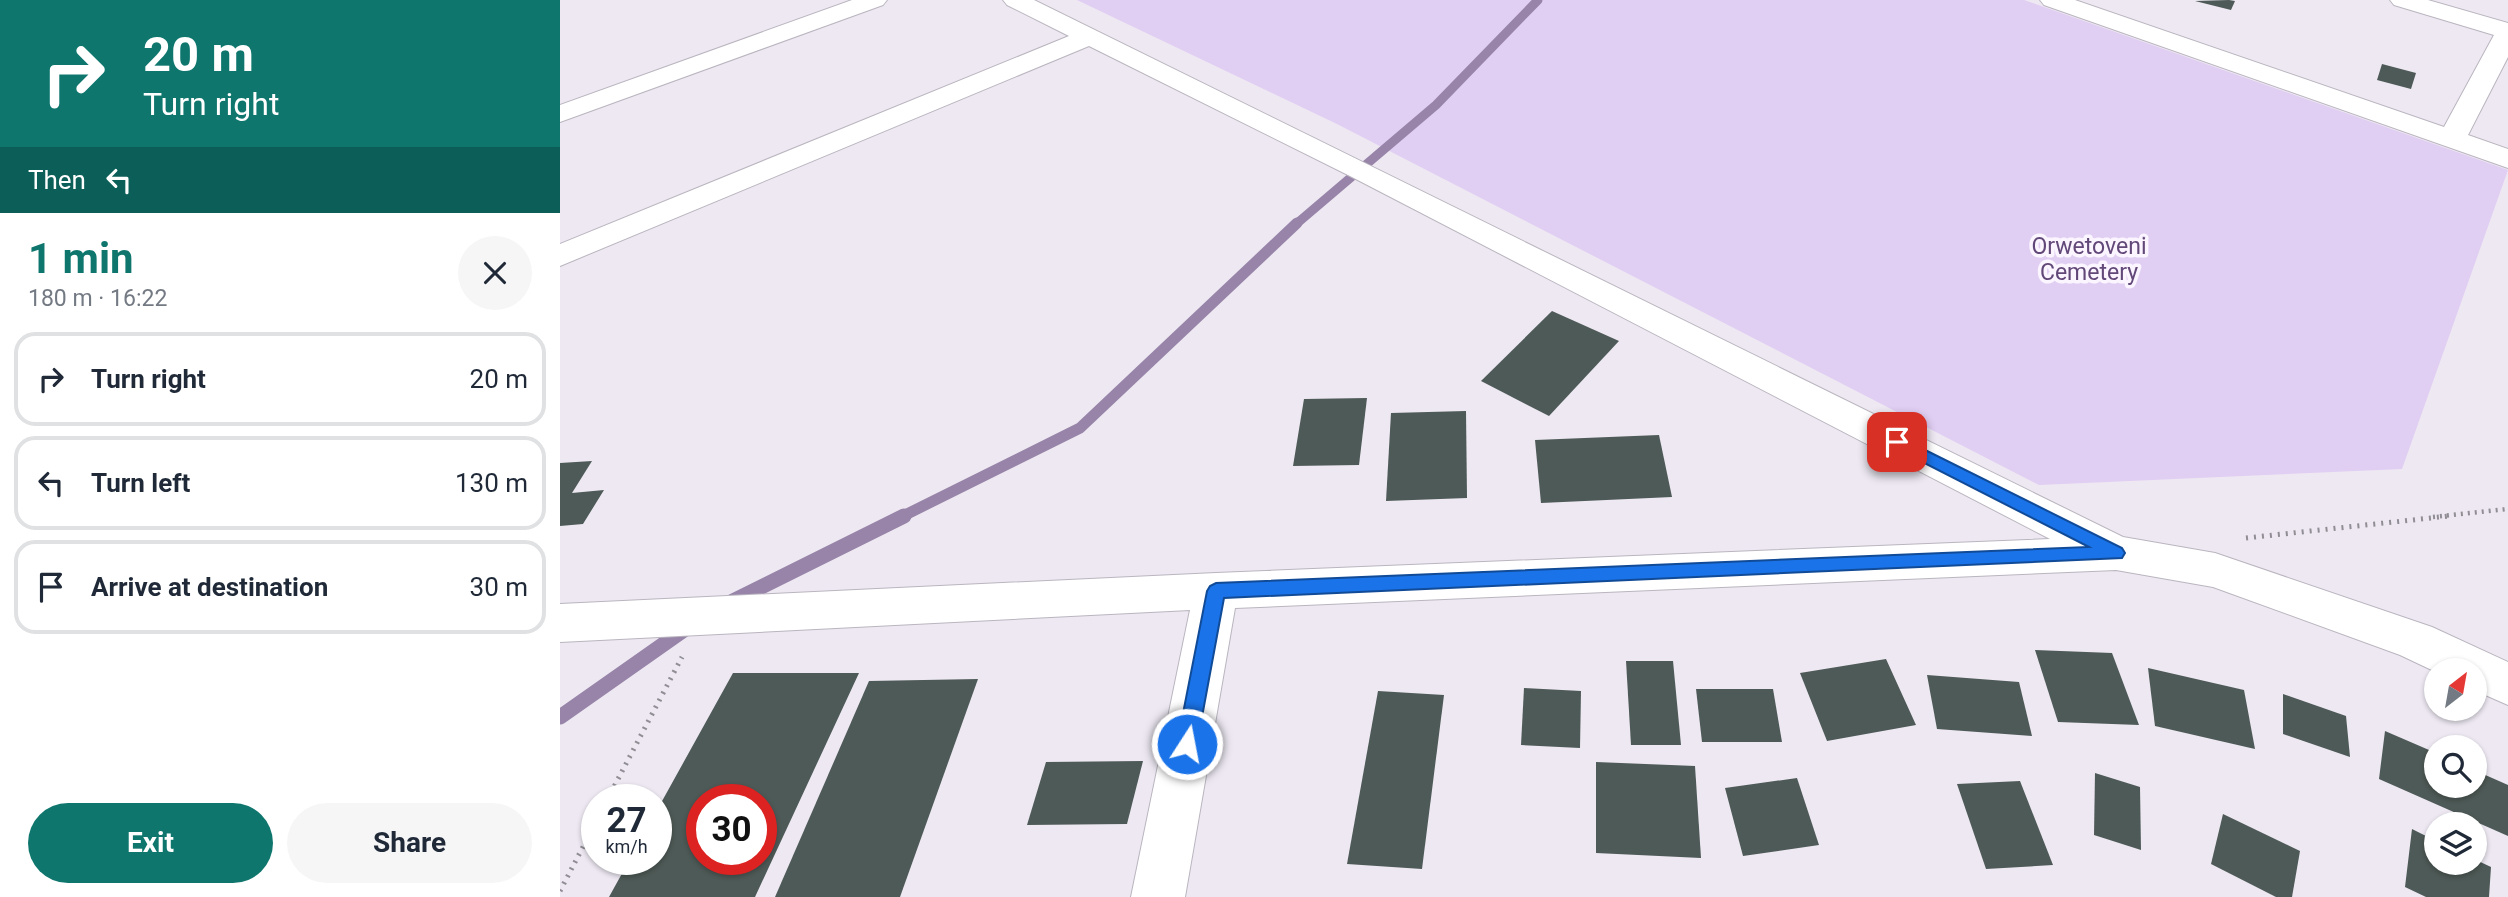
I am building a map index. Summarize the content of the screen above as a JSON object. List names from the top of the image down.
{
  "parks": ["Orwetoveni Cemetery"],
  "north": "top right",
  "page": {
    "turn": ["20 m", "Turn right"],
    "then": "Then",
    "heading": ["1 min", "180 m · 16:22"],
    "list": [
      {
        "name": "Turn right",
        "value": "20 m"
      },
      {
        "name": "Turn left",
        "value": "130 m"
      },
      {
        "name": "Arrive at destination",
        "value": "30 m"
      }
    ],
    "speed": "27 km/h",
    "limit": "30",
    "buttons": ["Exit", "Share"]
  }
}
